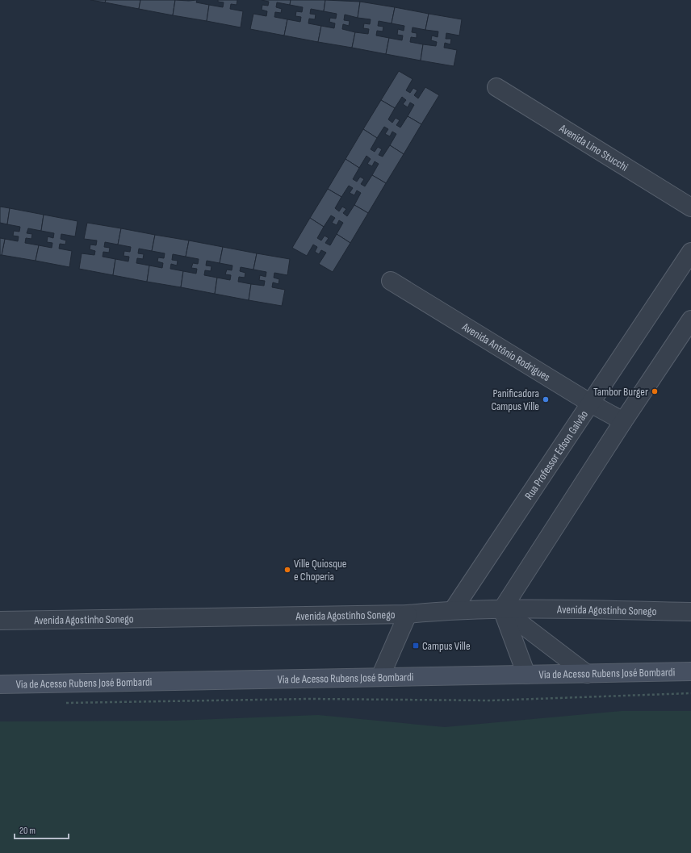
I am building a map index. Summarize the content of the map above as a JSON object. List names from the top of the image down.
{
  "streets": {
    "main road": ["Via de Acesso Rubens José Bombardi"],
    "street": [
      "Avenida Lino Stucchi",
      "Avenida Antônio Rodrigues",
      "Rua Professor Edson Galvão",
      "Avenida Agostinho Sonego"
    ]
  },
  "crossings": [
    ["Avenida Antônio Rodrigues", "Rua Professor Edson Galvão"],
    ["Rua Professor Edson Galvão", "Avenida Agostinho Sonego"]
  ],
  "places": {
    "other": ["Tambor Burger", "Panificadora Campus Ville", "Ville Quiosque e Choperia"],
    "transit": ["Campus Ville"]
  },
  "scale_bar": "20 m"
}
